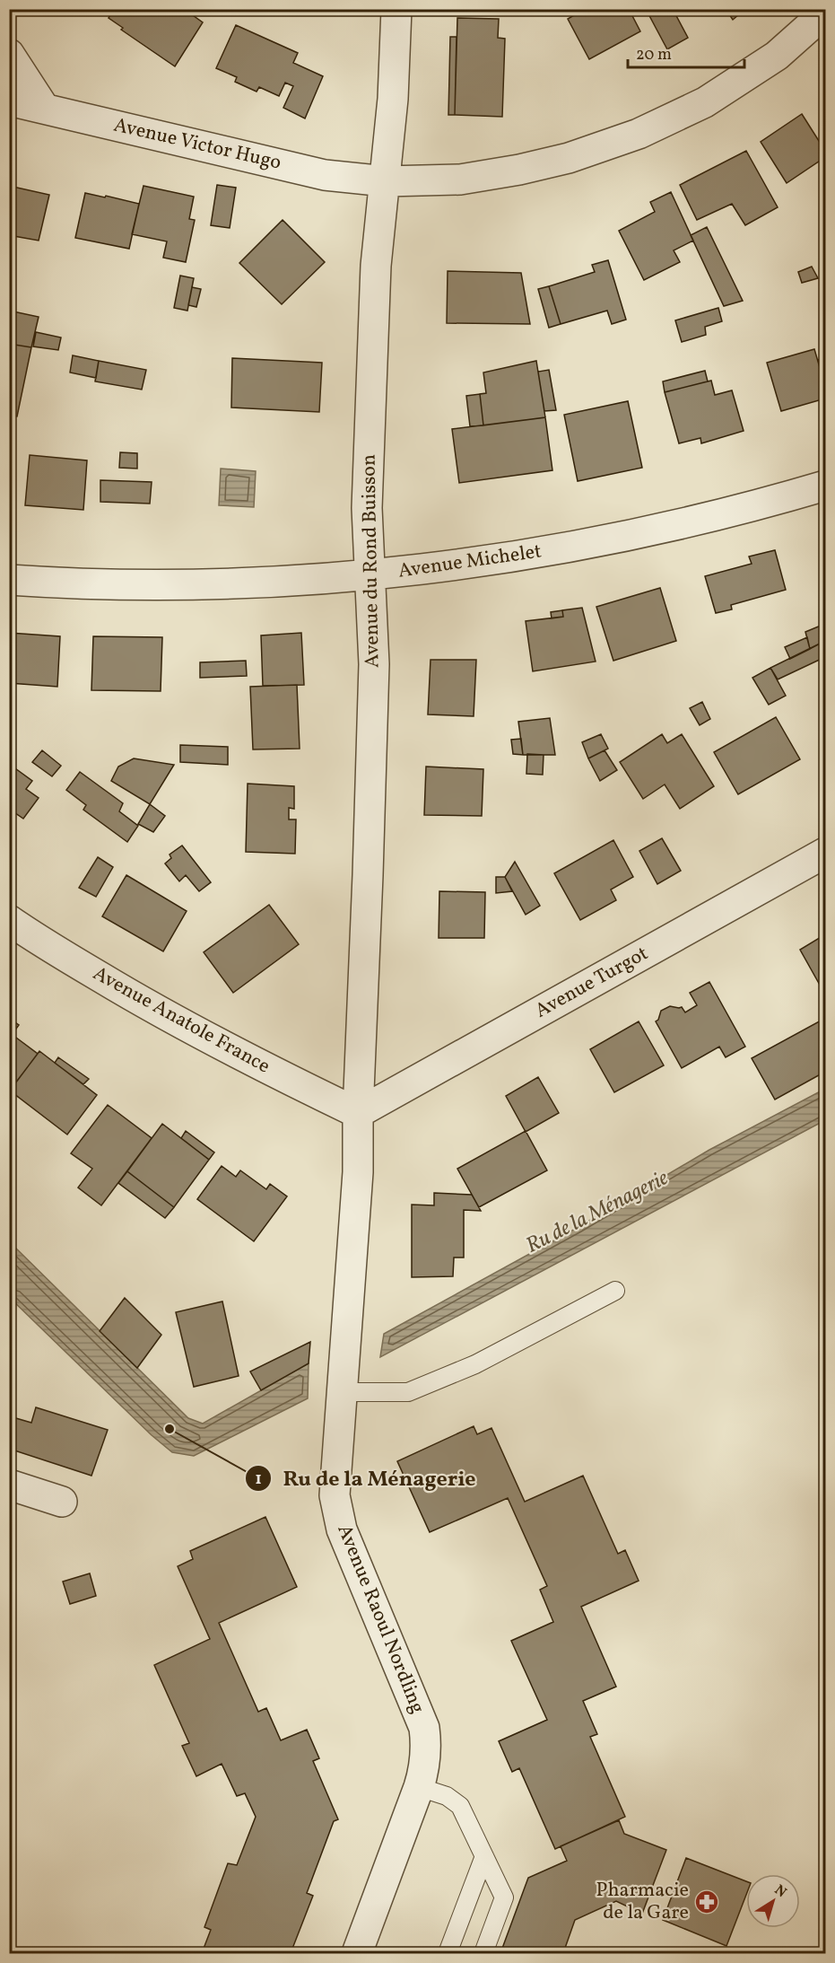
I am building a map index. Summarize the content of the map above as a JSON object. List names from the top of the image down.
{
  "streets": {
    "street": [
      "Avenue Victor Hugo",
      "Avenue du Rond Buisson",
      "Avenue Michelet",
      "Avenue Turgot",
      "Avenue Anatole France",
      "Avenue Raoul Nordling"
    ]
  },
  "crossings": [
    ["Avenue Victor Hugo", "Avenue du Rond Buisson"],
    ["Avenue du Rond Buisson", "Avenue Michelet"],
    ["Avenue du Rond Buisson", "Avenue Turgot"],
    ["Avenue du Rond Buisson", "Avenue Anatole France"],
    ["Avenue du Rond Buisson", "Avenue Raoul Nordling"],
    ["Avenue Turgot", "Avenue Anatole France"],
    ["Avenue Turgot", "Avenue Raoul Nordling"],
    ["Avenue Anatole France", "Avenue Raoul Nordling"]
  ],
  "water": ["Ru de la Ménagerie"],
  "places": {
    "other": ["Ru de la Ménagerie"],
    "pharmacy": ["Pharmacie de la Gare"]
  },
  "scale_bar": "20 m",
  "north": "top right"
}
